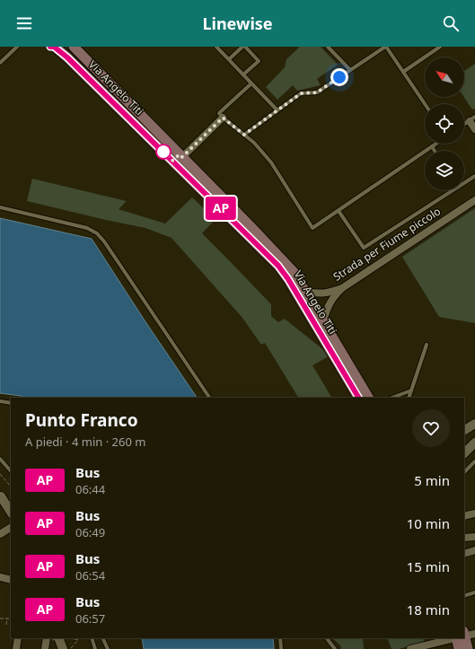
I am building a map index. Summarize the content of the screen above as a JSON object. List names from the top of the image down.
{
  "streets": {
    "main road": ["Via Angelo Titi"],
    "street": ["Strada per Fiume piccolo"]
  },
  "crossings": [
    ["Via Angelo Titi", "Strada per Fiume piccolo"]
  ],
  "lines": ["bus line AP"],
  "north": "top left",
  "page": {
    "header": "Linewise",
    "on_map": "AP",
    "heading": ["Punto Franco", "A piedi · 4 min · 260 m"],
    "list": [
      {
        "mark": "AP",
        "name": "Bus",
        "note": "06:44",
        "value": "5 min"
      },
      {
        "mark": "AP",
        "name": "Bus",
        "note": "06:49",
        "value": "10 min"
      },
      {
        "mark": "AP",
        "name": "Bus",
        "note": "06:54",
        "value": "15 min"
      },
      {
        "mark": "AP",
        "name": "Bus",
        "note": "06:57",
        "value": "18 min"
      }
    ]
  }
}
